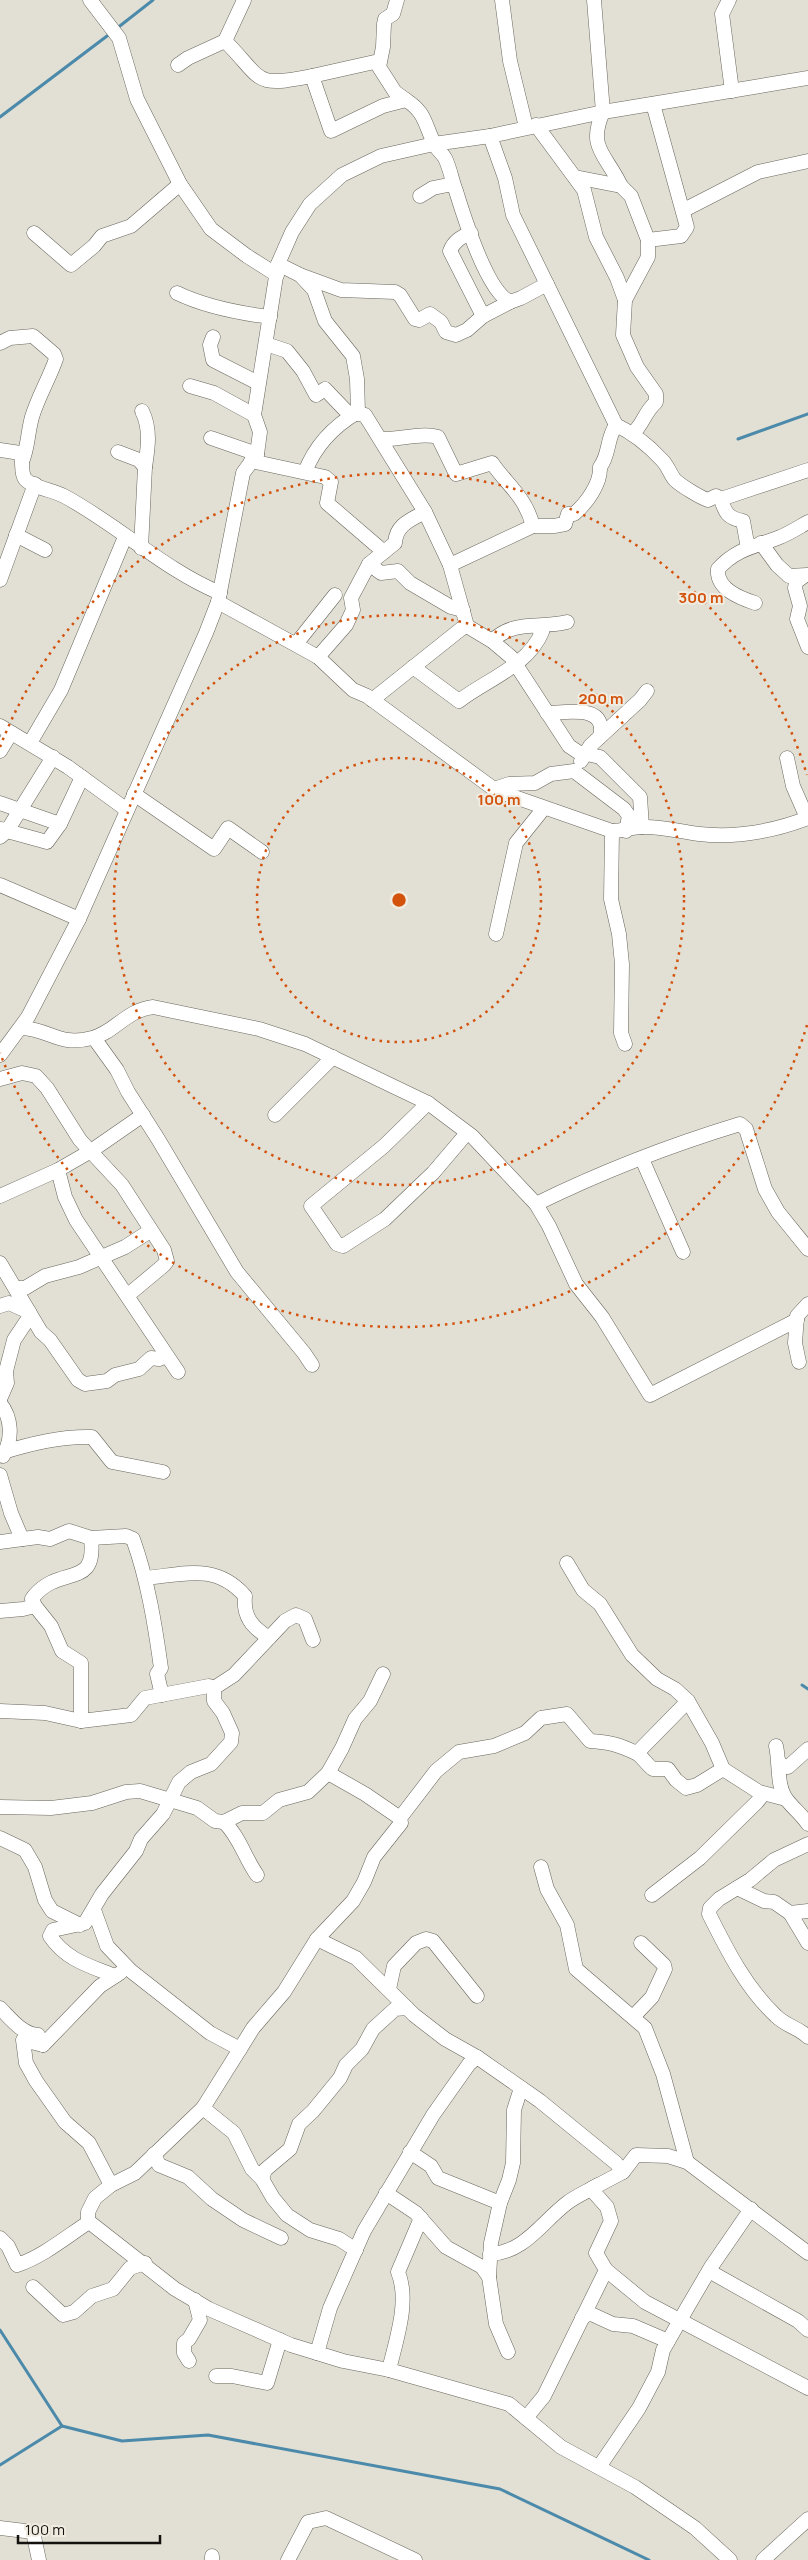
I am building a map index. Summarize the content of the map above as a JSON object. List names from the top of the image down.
{
  "scale_bar": "100 m",
  "rings": ["300 m", "200 m", "100 m"]
}
